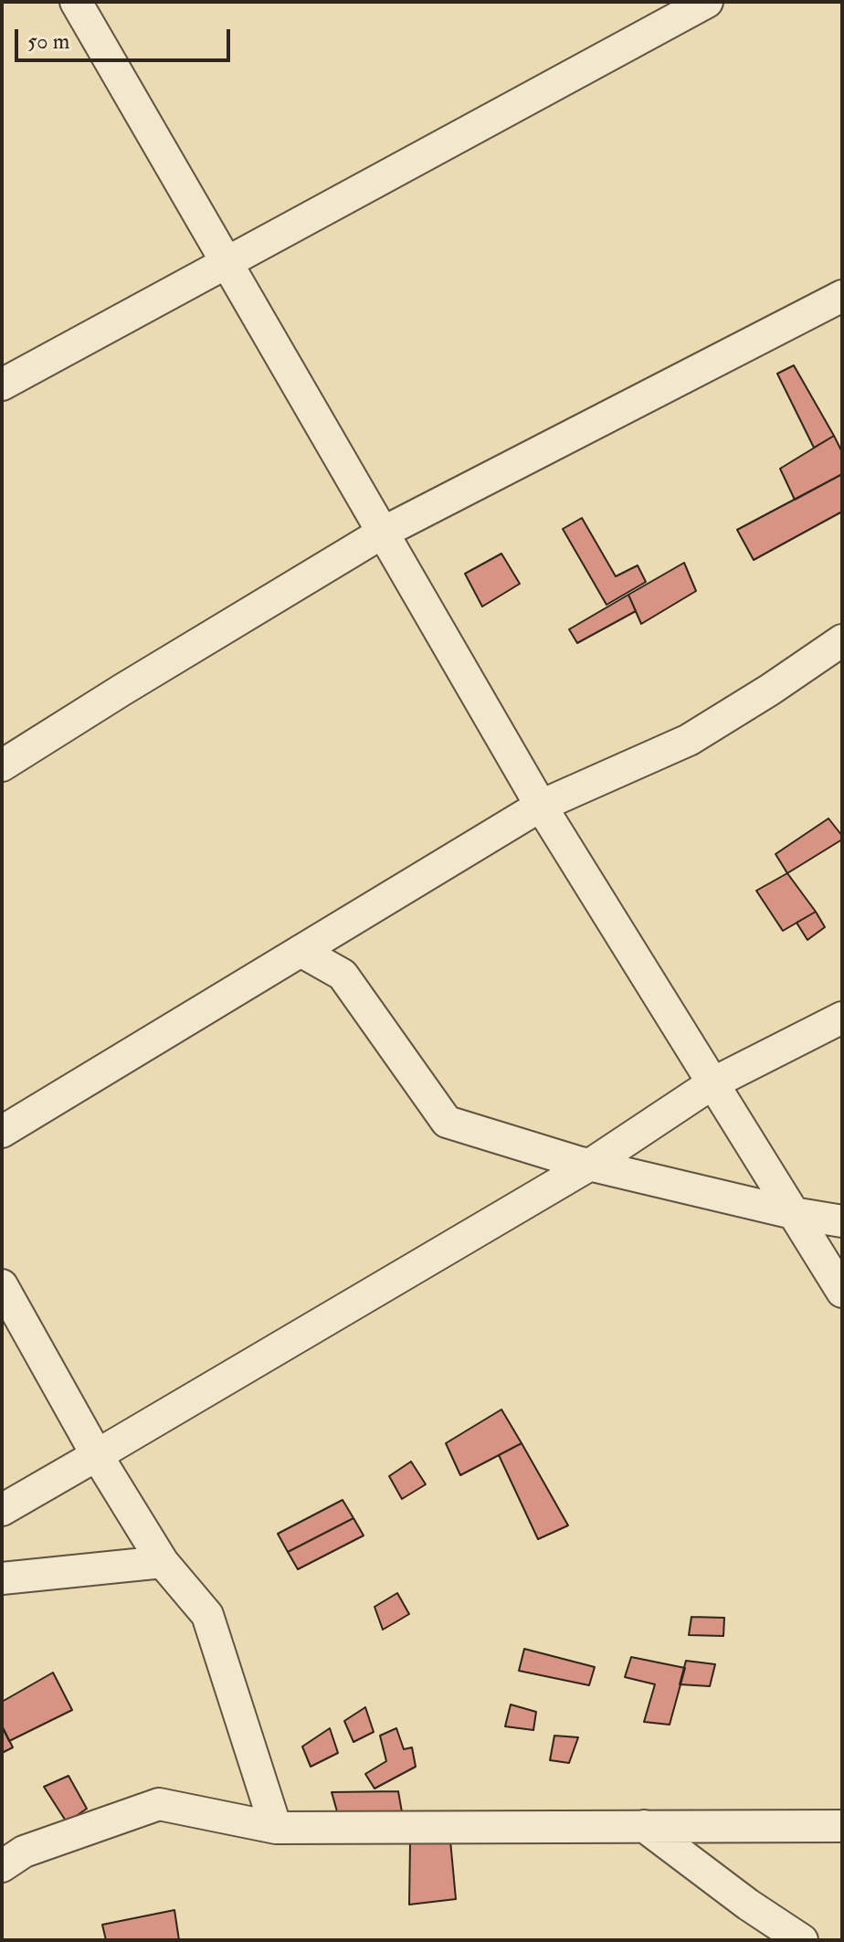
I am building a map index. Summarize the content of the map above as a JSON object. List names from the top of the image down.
{
  "scale_bar": "50 m"
}
